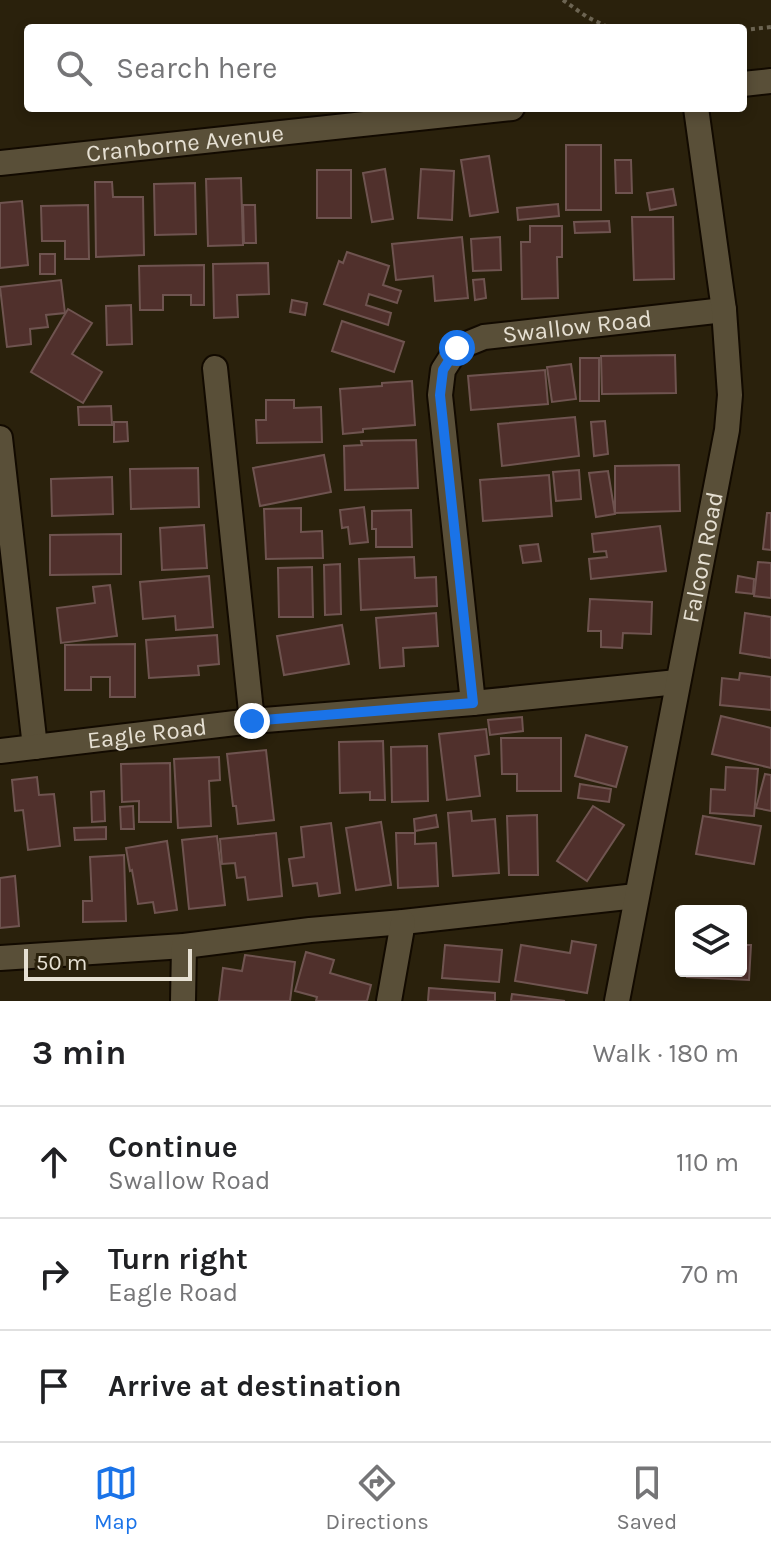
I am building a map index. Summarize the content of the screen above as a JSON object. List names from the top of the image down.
{
  "streets": {
    "street": [
      "Cranborne Avenue",
      "Swallow Road",
      "Falcon Road",
      "Eagle Road"
    ]
  },
  "crossings": [
    ["Swallow Road", "Falcon Road"],
    ["Swallow Road", "Eagle Road"],
    ["Falcon Road", "Eagle Road"]
  ],
  "scale_bar": "50 m",
  "page": {
    "search": "Search here",
    "scale": "50 m",
    "heading": ["3 min", "Walk · 180 m"],
    "list": [
      ["Continue", "Swallow Road", "110 m"],
      ["Turn right", "Eagle Road", "70 m"],
      "Arrive at destination"
    ],
    "nav": ["Map", "Directions", "Saved"]
  }
}
